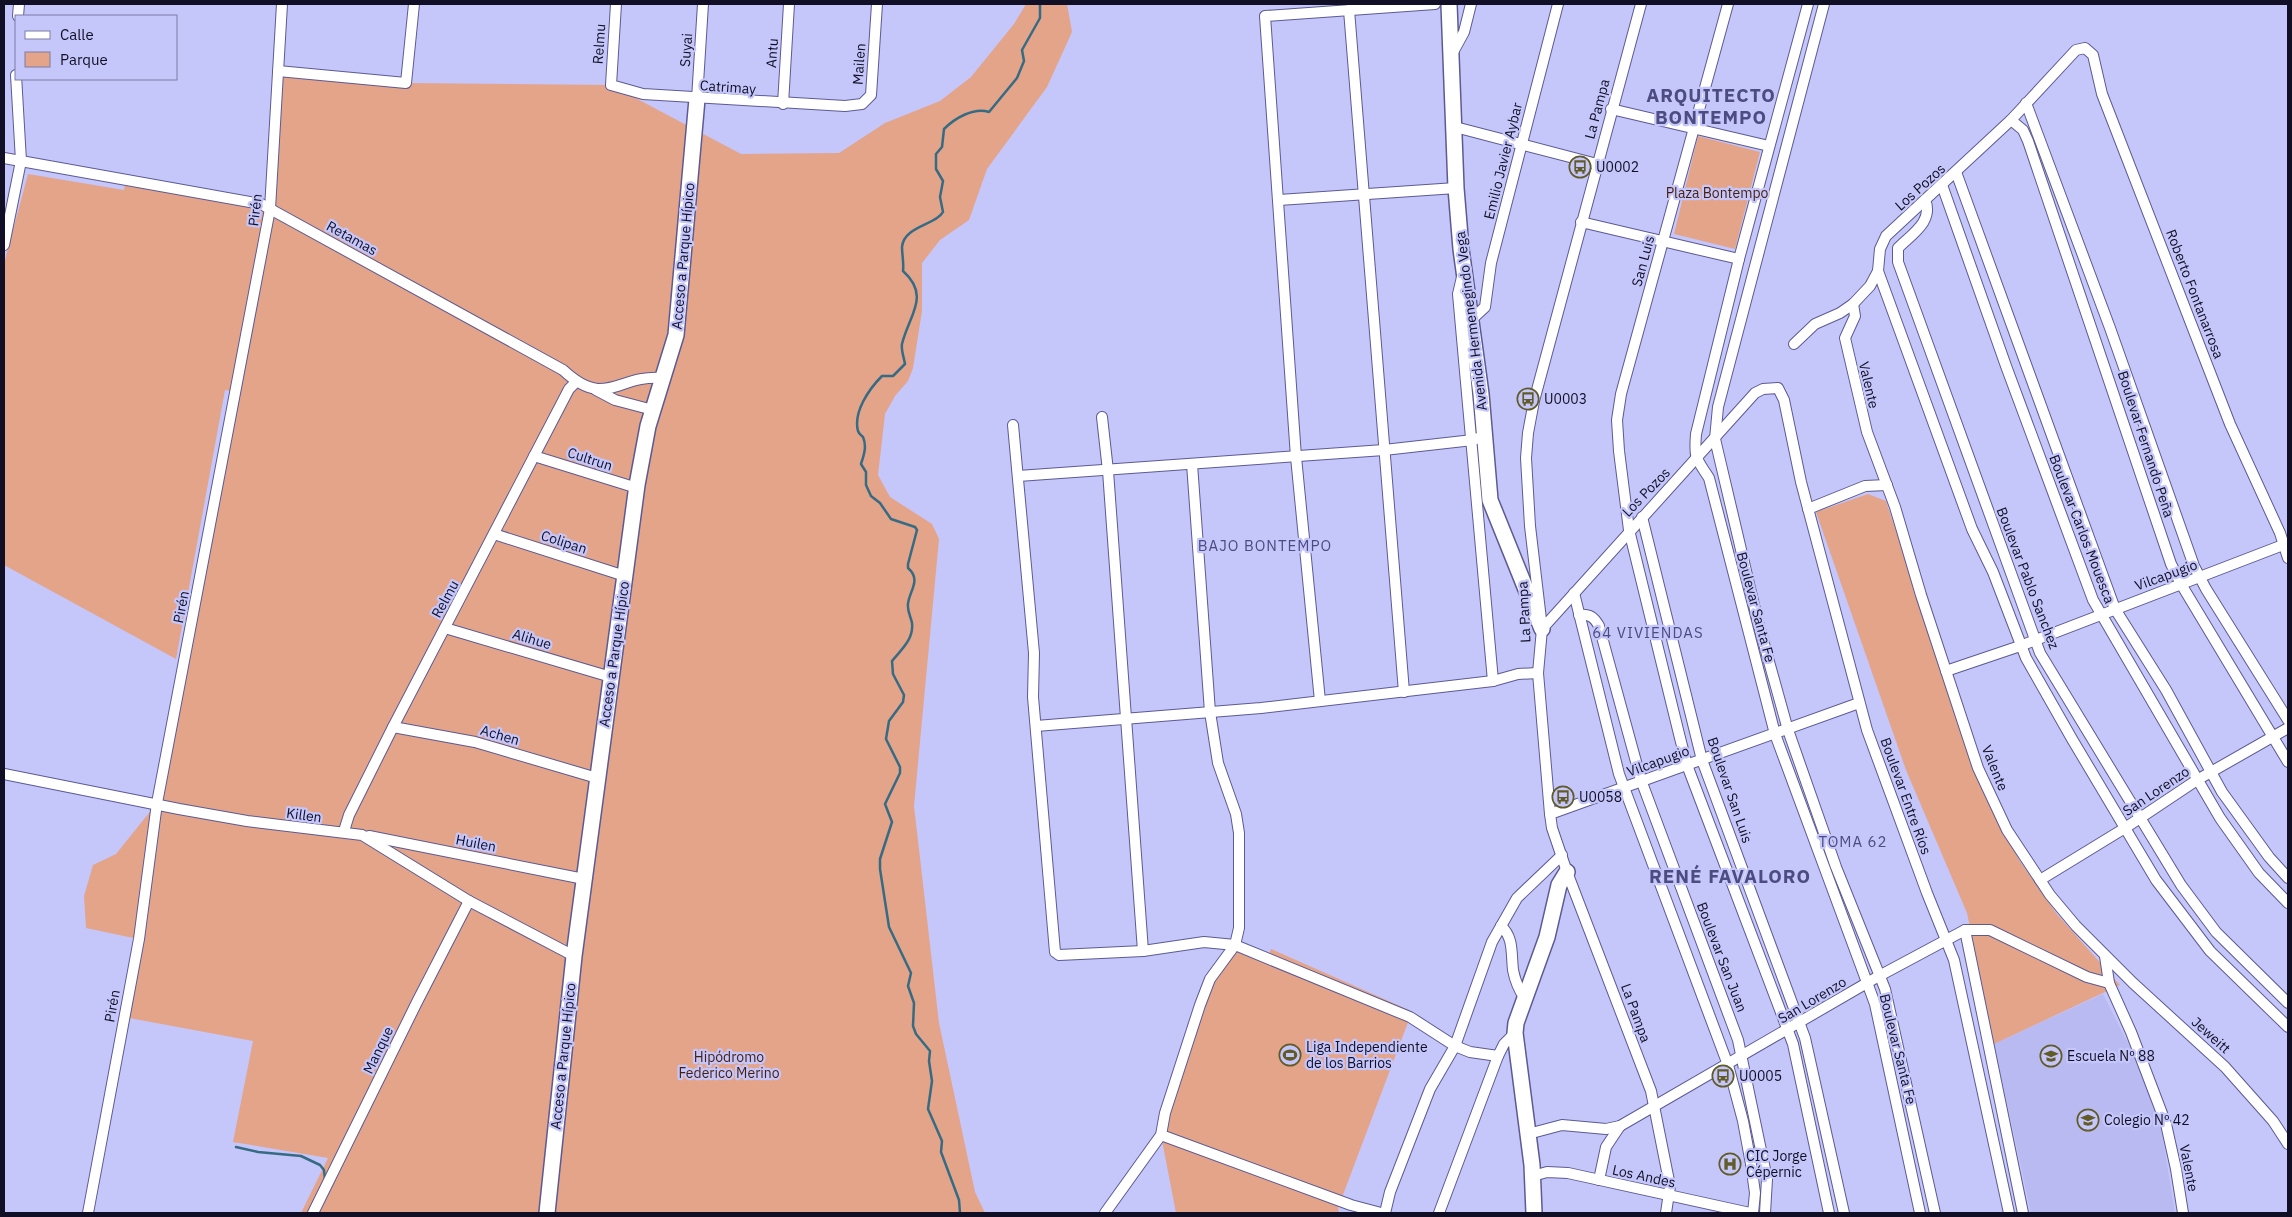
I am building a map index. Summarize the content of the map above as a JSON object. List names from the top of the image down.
{
  "streets": {
    "street": [
      "Relmu",
      "Suyai",
      "Antu",
      "Mailen",
      "Catrimay",
      "La Pampa",
      "Emilio Javier Aybar",
      "Los Pozos",
      "Pirén",
      "Retamas",
      "Acceso a Parque Hípico",
      "San Luis",
      "Roberto Fontanarrosa",
      "Avenida Hermenegindo Vega",
      "Valente",
      "Boulevar Fernando Peña",
      "Cultrun",
      "Boulevar Carlos Mouesca",
      "Colipan",
      "Vilcapugio",
      "Boulevar Pablo Sanchez",
      "Boulevar Santa Fe",
      "Alihue",
      "Achen",
      "Boulevar San Luis",
      "San Lorenzo",
      "Boulevar Entre Ríos",
      "Killen",
      "Huilen",
      "Boulevar San Juan",
      "Jeweitt",
      "Manque",
      "Los Andes"
    ]
  },
  "crossings": [
    ["Relmu", "Catrimay"],
    ["Relmu", "Retamas"],
    ["Relmu", "Cultrun"],
    ["Relmu", "Colipan"],
    ["Relmu", "Alihue"],
    ["Relmu", "Achen"],
    ["Relmu", "Killen"],
    ["Suyai", "Catrimay"],
    ["Suyai", "Acceso a Parque Hípico"],
    ["Antu", "Catrimay"],
    ["Mailen", "Catrimay"],
    ["Catrimay", "Acceso a Parque Hípico"],
    ["La Pampa", "Los Pozos"],
    ["La Pampa", "Avenida Hermenegindo Vega"],
    ["La Pampa", "Vilcapugio"],
    ["La Pampa", "San Lorenzo"],
    ["La Pampa", "Los Andes"],
    ["Emilio Javier Aybar", "Avenida Hermenegindo Vega"],
    ["Los Pozos", "San Luis"],
    ["Los Pozos", "Roberto Fontanarrosa"],
    ["Los Pozos", "Avenida Hermenegindo Vega"],
    ["Los Pozos", "Valente"],
    ["Los Pozos", "Boulevar Fernando Peña"],
    ["Los Pozos", "Boulevar Carlos Mouesca"],
    ["Los Pozos", "Boulevar Pablo Sanchez"],
    ["Los Pozos", "Boulevar Santa Fe"],
    ["Los Pozos", "Boulevar San Luis"],
    ["Los Pozos", "Boulevar Entre Ríos"],
    ["Pirén", "Retamas"],
    ["Pirén", "Killen"],
    ["Retamas", "Acceso a Parque Hípico"],
    ["Acceso a Parque Hípico", "Cultrun"],
    ["Acceso a Parque Hípico", "Colipan"],
    ["Acceso a Parque Hípico", "Alihue"],
    ["Acceso a Parque Hípico", "Achen"],
    ["Acceso a Parque Hípico", "Killen"],
    ["Acceso a Parque Hípico", "Huilen"],
    ["San Luis", "Boulevar San Luis"],
    ["Roberto Fontanarrosa", "Vilcapugio"],
    ["Valente", "Vilcapugio"],
    ["Valente", "San Lorenzo"],
    ["Valente", "Jeweitt"],
    ["Boulevar Fernando Peña", "Vilcapugio"],
    ["Boulevar Fernando Peña", "San Lorenzo"],
    ["Boulevar Carlos Mouesca", "Vilcapugio"],
    ["Boulevar Carlos Mouesca", "San Lorenzo"],
    ["Vilcapugio", "Boulevar Pablo Sanchez"],
    ["Vilcapugio", "Boulevar Santa Fe"],
    ["Vilcapugio", "Boulevar San Luis"],
    ["Vilcapugio", "Boulevar Entre Ríos"],
    ["Vilcapugio", "Boulevar San Juan"],
    ["Boulevar Pablo Sanchez", "San Lorenzo"],
    ["Boulevar Santa Fe", "San Lorenzo"],
    ["Boulevar San Luis", "San Lorenzo"],
    ["San Lorenzo", "Boulevar Entre Ríos"],
    ["San Lorenzo", "Boulevar San Juan"],
    ["Killen", "Huilen"],
    ["Killen", "Manque"]
  ],
  "districts": [
    "ARQUITECTO BONTEMPO",
    "BAJO BONTEMPO",
    "64 VIVIENDAS",
    "TOMA 62",
    "RENÉ FAVALORO"
  ],
  "parks": ["Plaza Bontempo", "Hipódromo Federico Merino"],
  "places": {
    "bus stop": [
      "U0002",
      "U0003",
      "U0058",
      "U0005"
    ],
    "sports": ["Liga Independiente de los Barrios"],
    "school or university": ["Escuela Nº 88", "Colegio Nº 42"],
    "hospital": ["CIC Jorge Cépernic"]
  },
  "legend": ["Calle", "Parque"]
}
